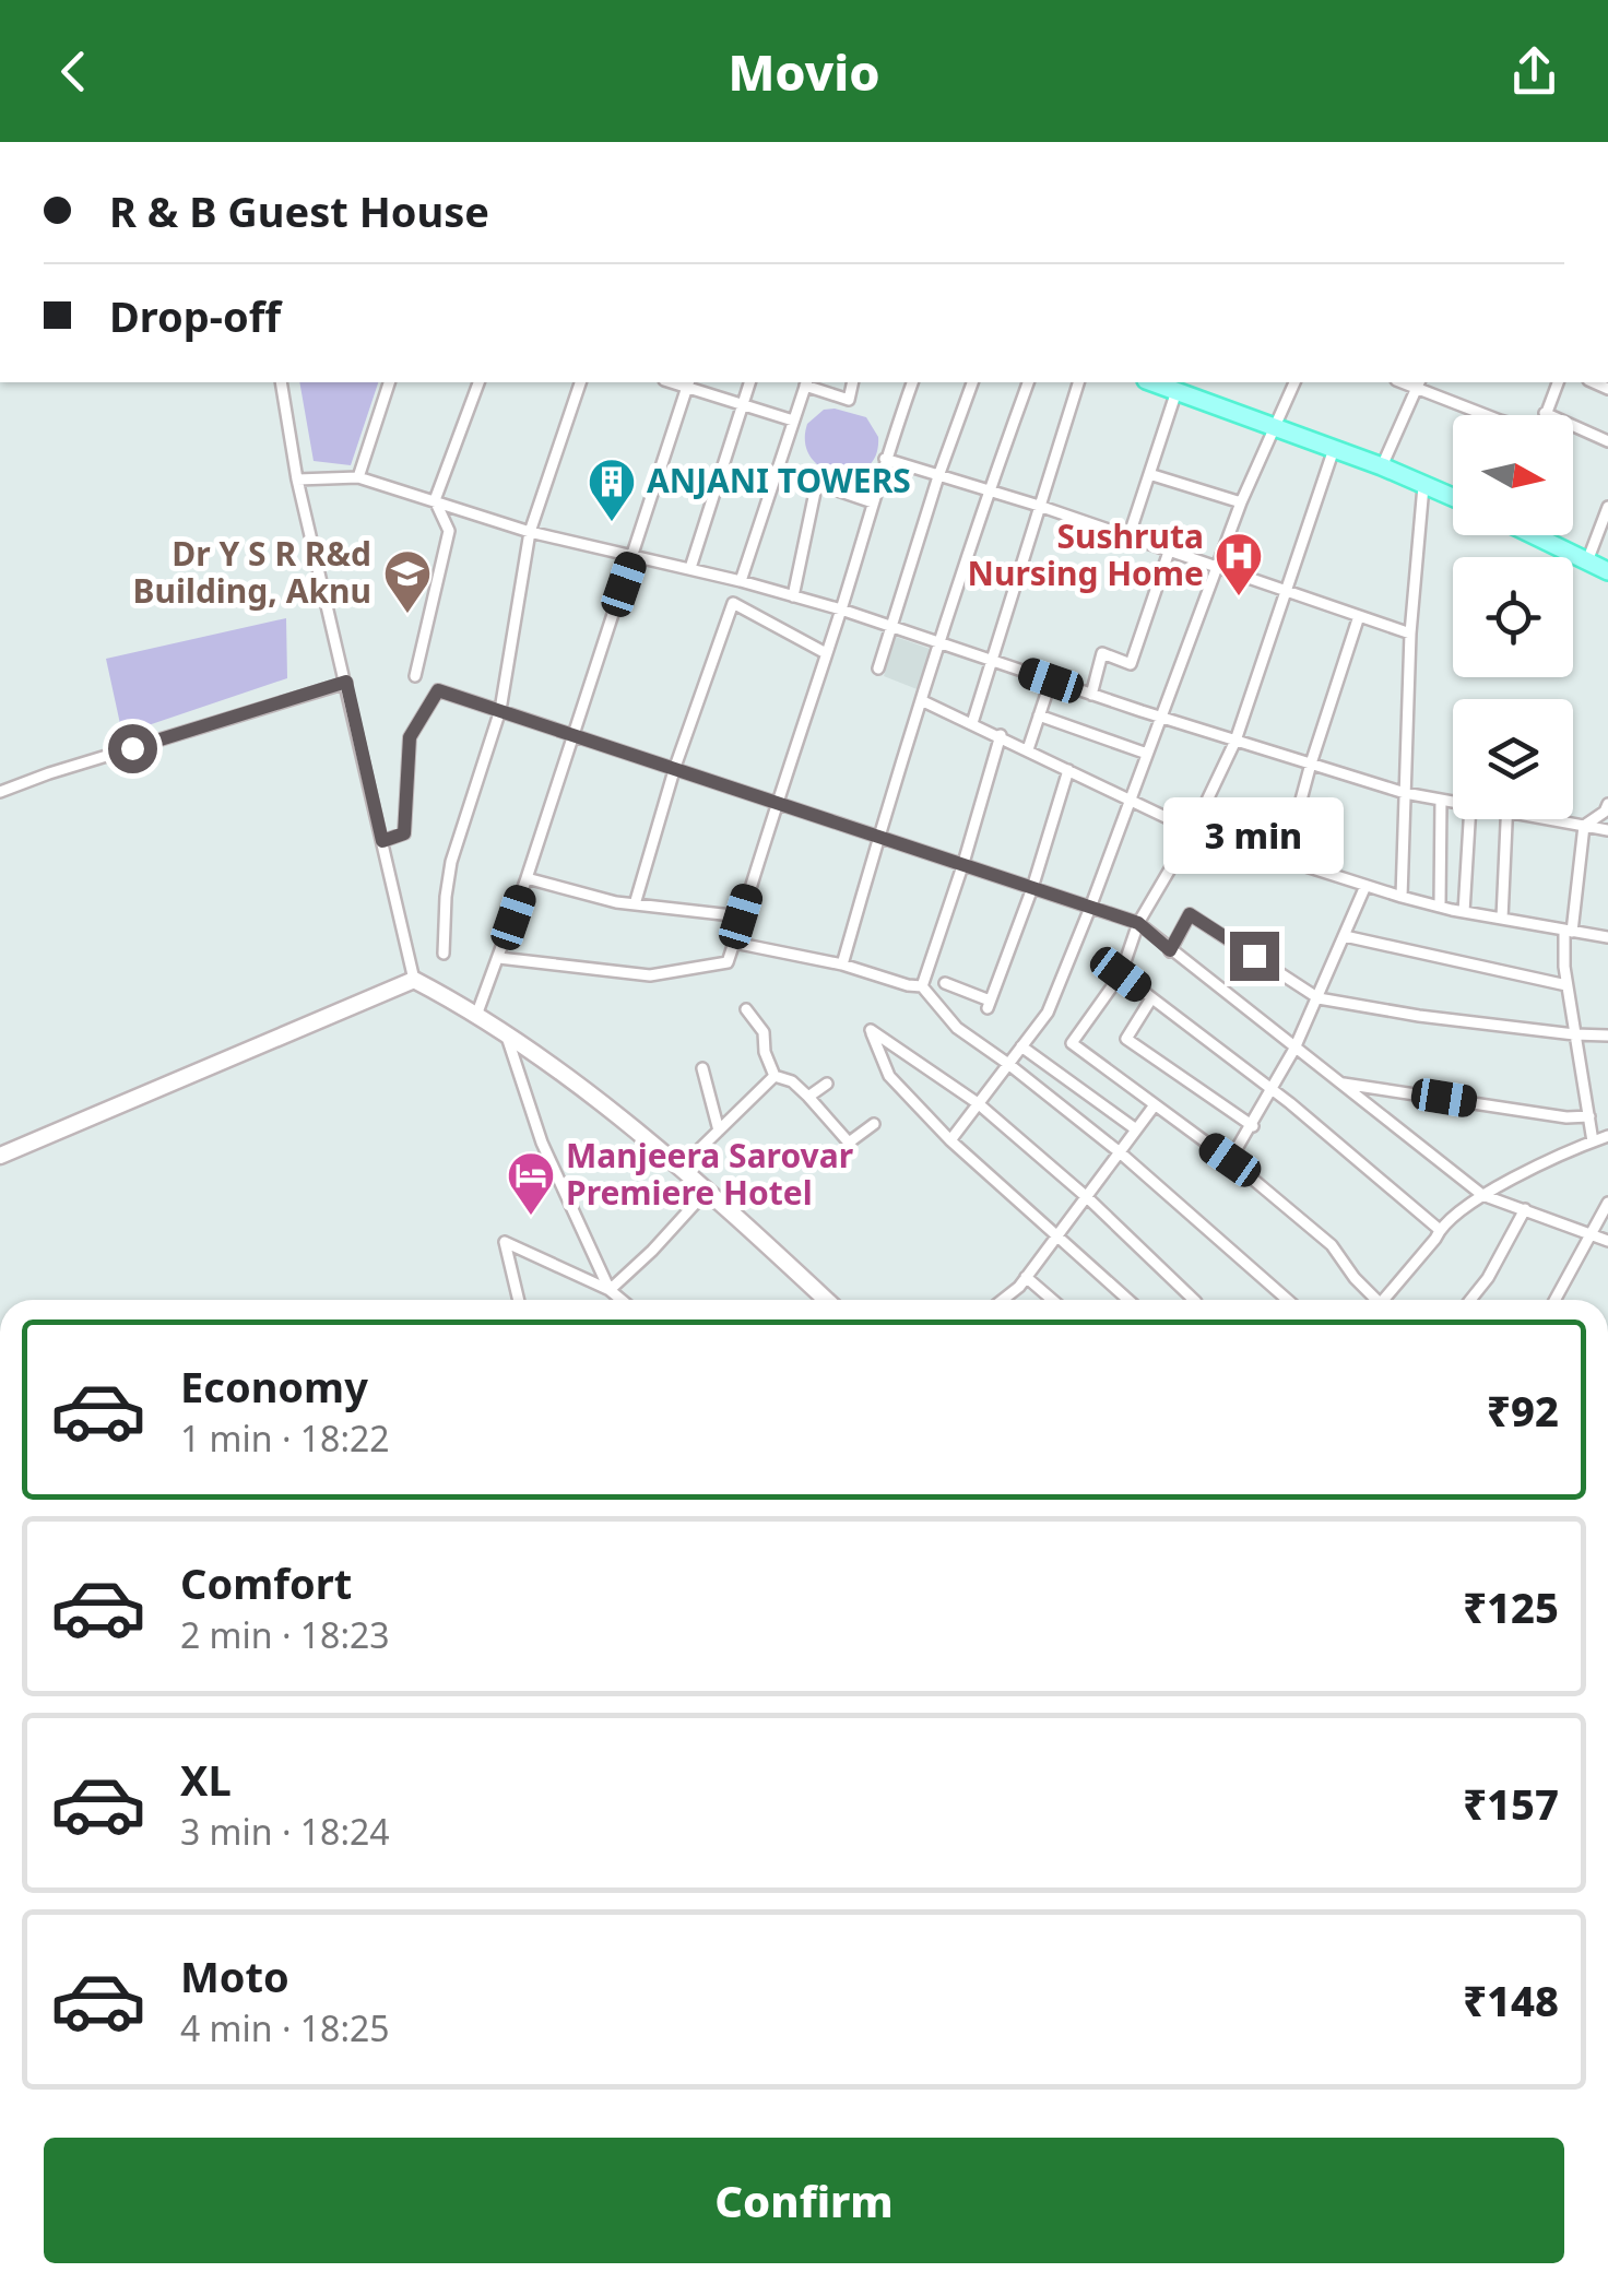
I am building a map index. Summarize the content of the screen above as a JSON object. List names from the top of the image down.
{
  "places": {
    "building": ["ANJANI TOWERS"],
    "hospital": ["Sushruta Nursing Home"],
    "school or university": ["Dr Y S R R&d Building, Aknu"],
    "hotel": ["Manjeera Sarovar Premiere Hotel"]
  },
  "north": "right",
  "page": {
    "header": "Movio",
    "banner": ["R & B Guest House", "Drop-off"],
    "bubble": "3 min",
    "list": [
      {
        "name": "Economy",
        "note": "1 min · 18:22",
        "value": "₹92"
      },
      {
        "name": "Comfort",
        "note": "2 min · 18:23",
        "value": "₹125"
      },
      {
        "name": "XL",
        "note": "3 min · 18:24",
        "value": "₹157"
      },
      {
        "name": "Moto",
        "note": "4 min · 18:25",
        "value": "₹148"
      }
    ],
    "buttons": "Confirm"
  }
}
